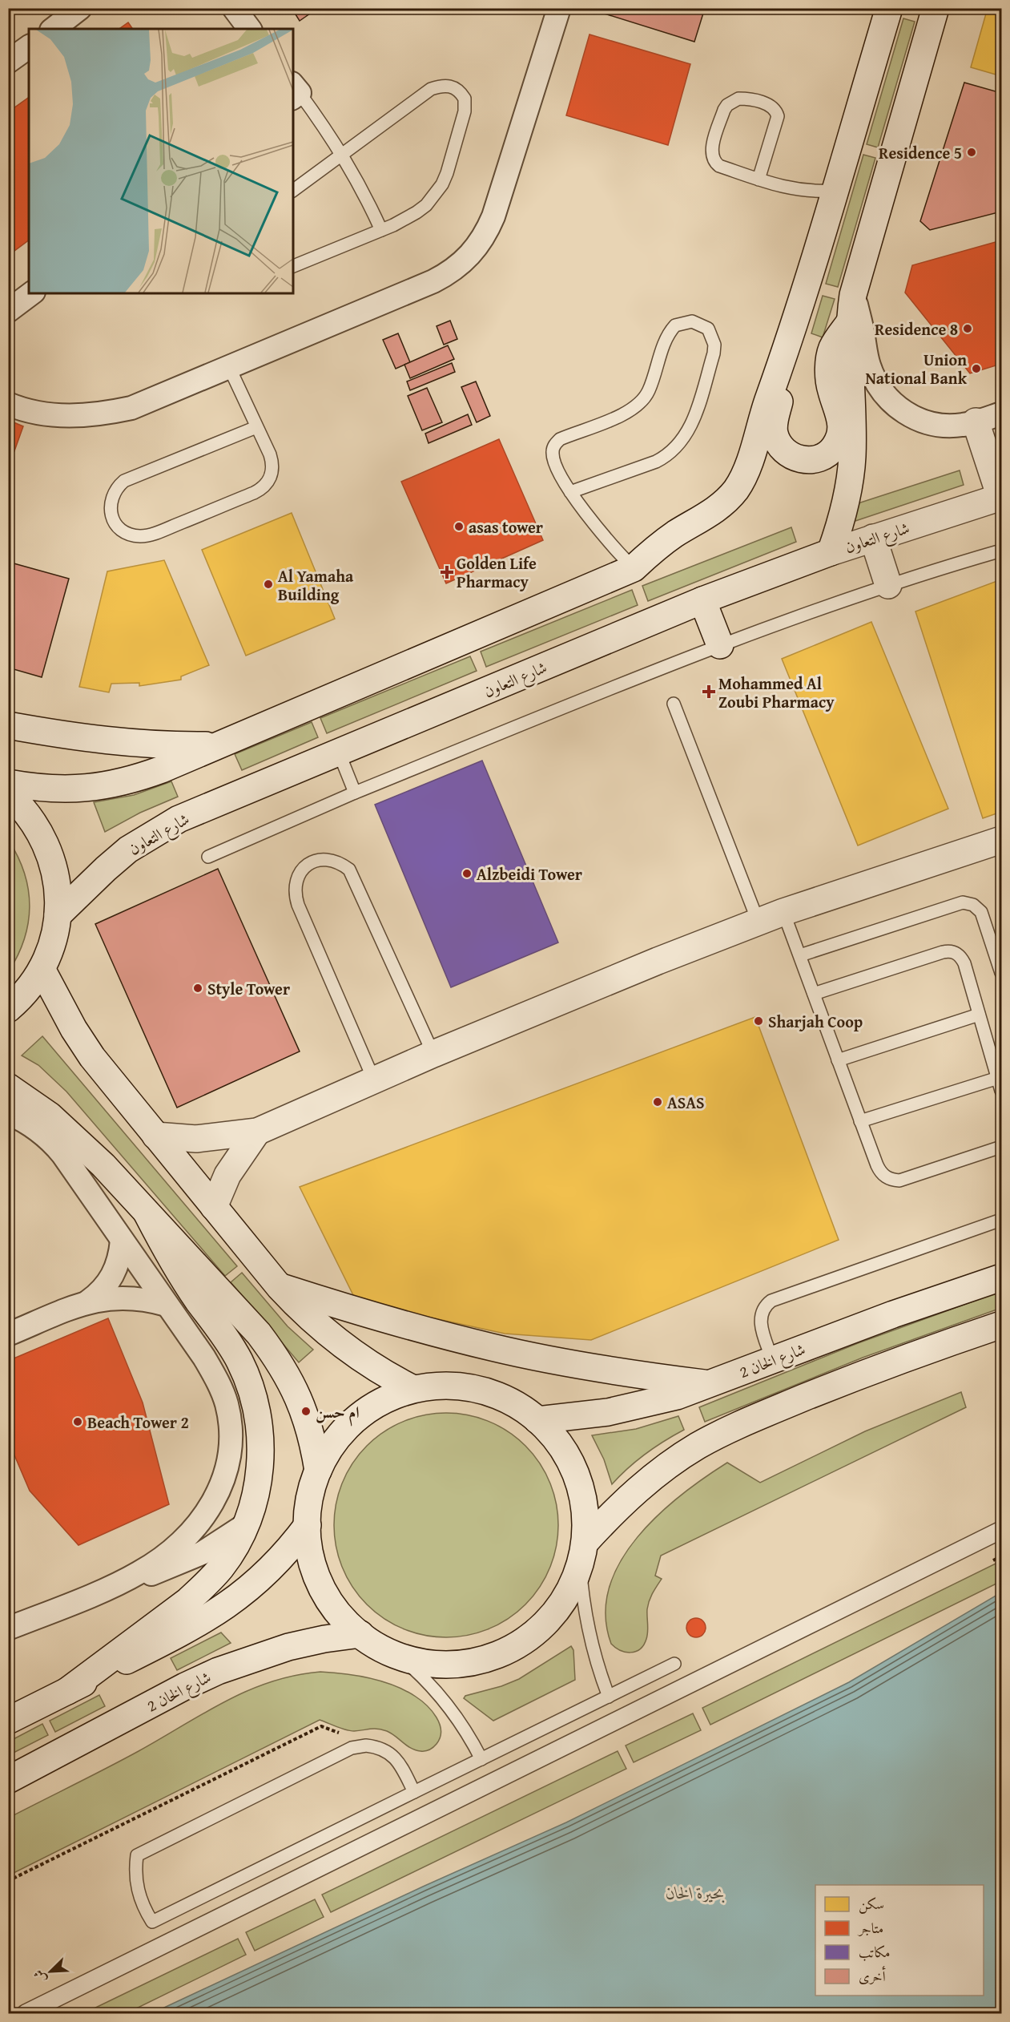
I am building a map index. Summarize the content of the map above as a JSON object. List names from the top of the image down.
{
  "streets": {
    "main road": ["شارع التعاون", "شارع الخان 2"]
  },
  "water": ["بحيرة الخان"],
  "places": {
    "other": [
      "Residence 5",
      "Residence 8",
      "Union National Bank",
      "asas tower",
      "Al Yamaha Building",
      "Alzbeidi Tower",
      "Style Tower",
      "Sharjah Coop",
      "ASAS",
      "ام حسن",
      "Beach Tower 2"
    ],
    "health": ["Golden Life Pharmacy", "Mohammed Al Zoubi Pharmacy"]
  },
  "legend": [
    "سكن",
    "متاجر",
    "مكاتب",
    "أخرى"
  ],
  "north": "bottom left"
}
